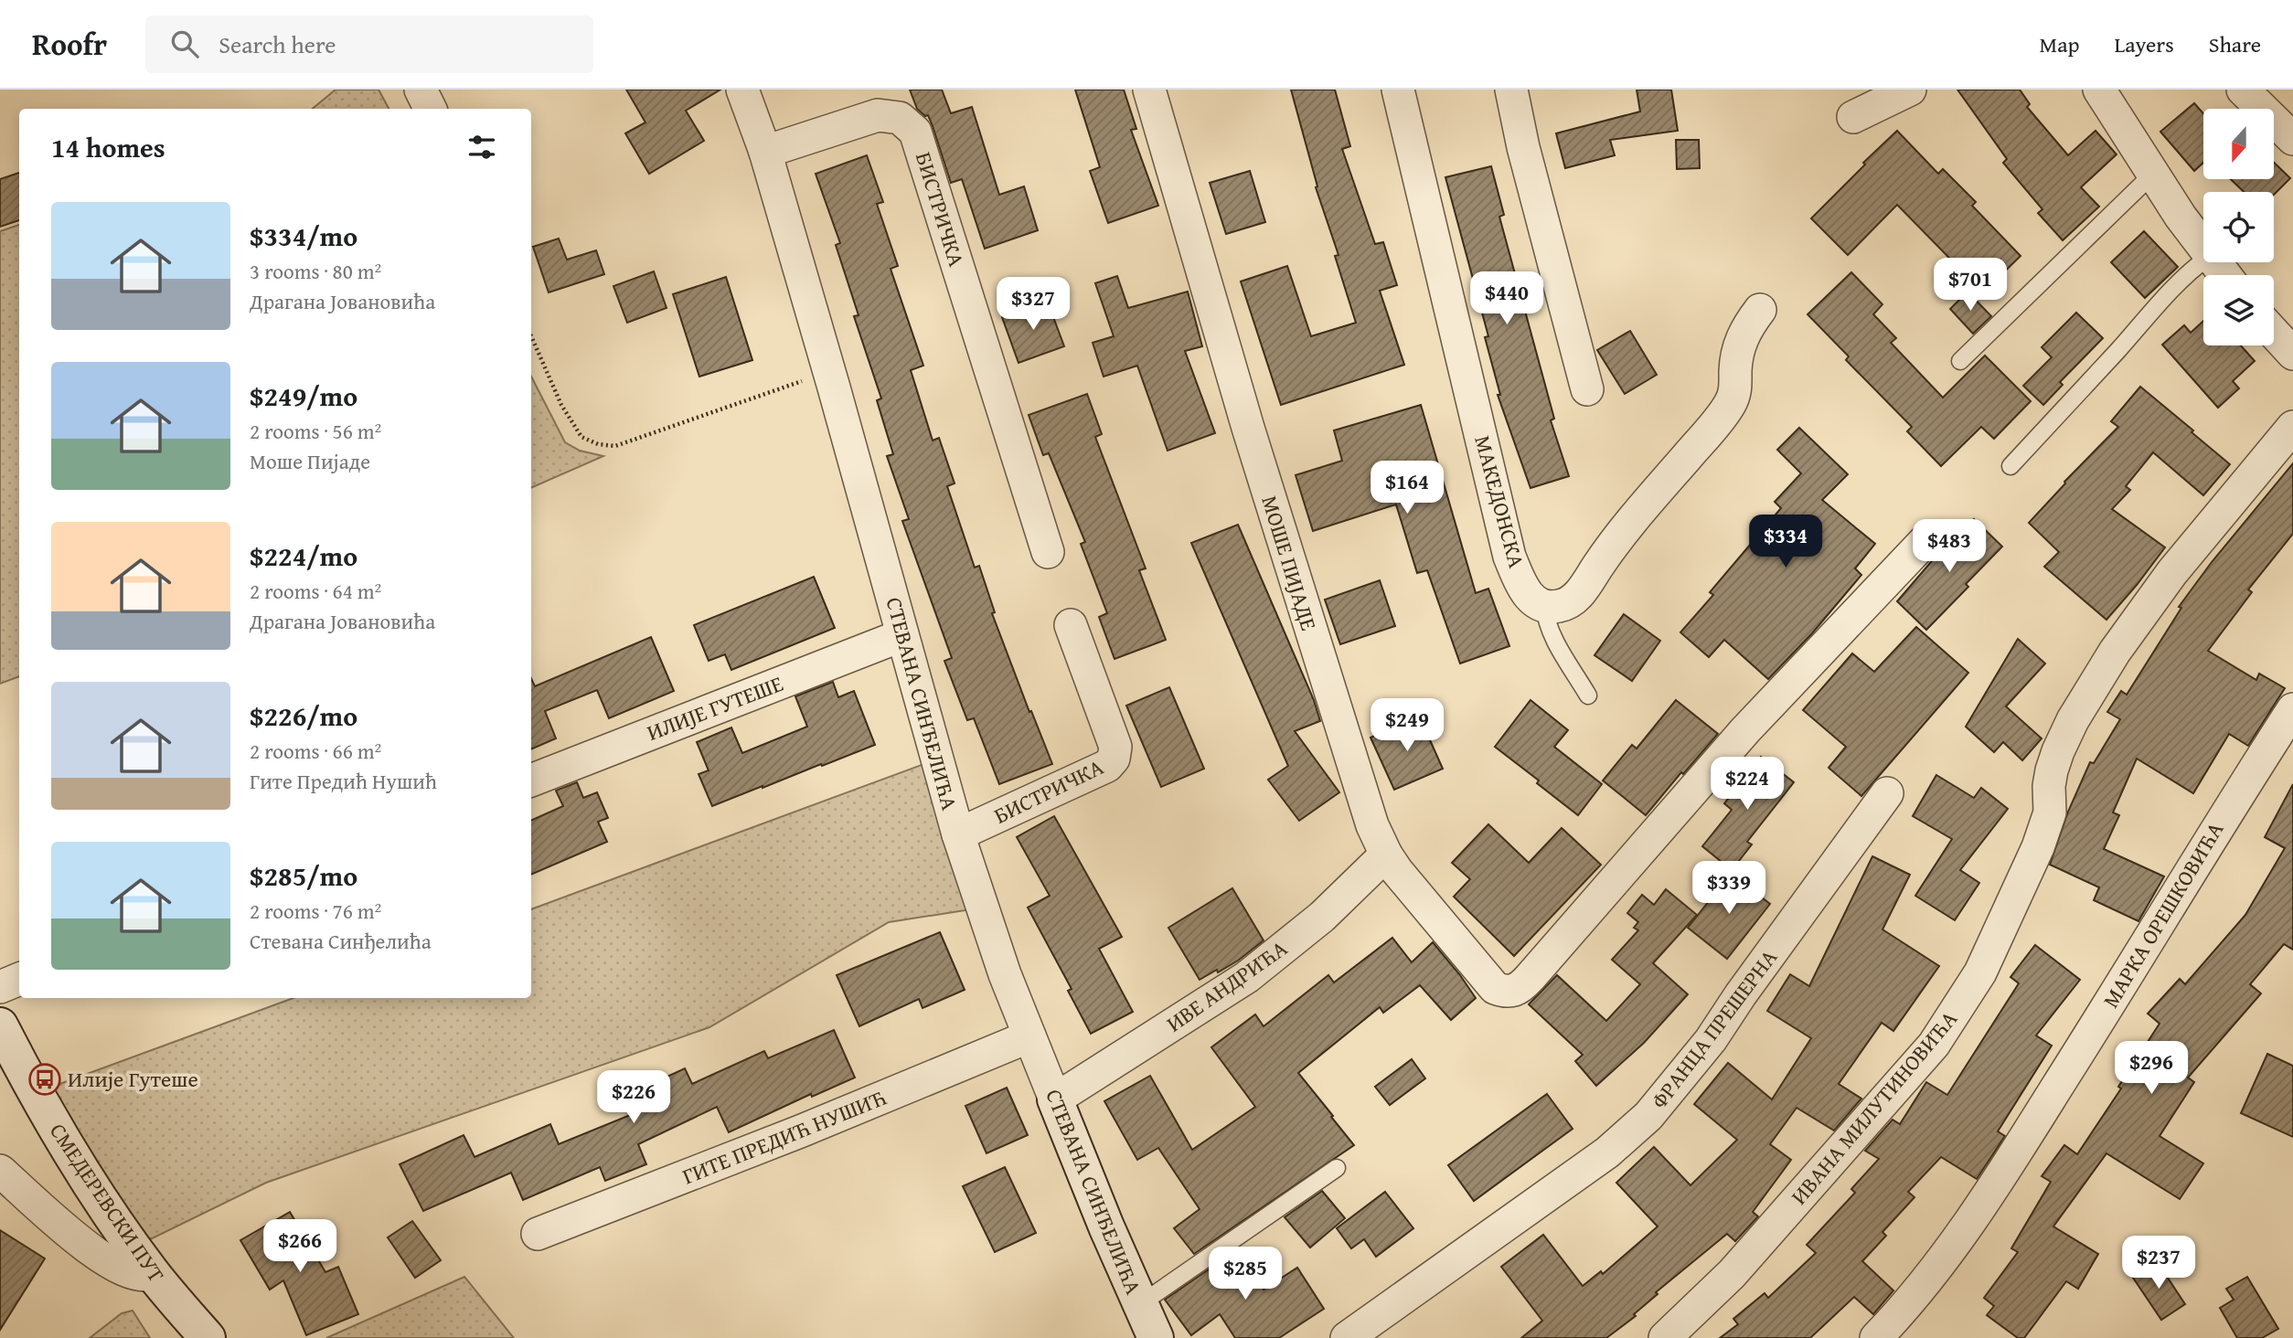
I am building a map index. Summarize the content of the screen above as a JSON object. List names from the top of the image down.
{
  "streets": {
    "main road": ["СТЕВАНА СИНЂЕЛИЋА", "СМЕДЕРЕВСКИ ПУТ"],
    "street": [
      "БИСТРИЧКА",
      "МАКЕДОНСКА",
      "МОШЕ ПИЈАДЕ",
      "ИЛИЈЕ ГУТЕШЕ",
      "МАРКА ОРЕШКОВИЋА",
      "ИВЕ АНДРИЋА",
      "ФРАНЦА ПРЕШЕРНА",
      "ИВАНА МИЛУТИНОВИЋА",
      "ГИТЕ ПРЕДИЋ НУШИЋ"
    ]
  },
  "crossings": [
    ["БИСТРИЧКА", "СТЕВАНА СИНЂЕЛИЋА"],
    ["МОШЕ ПИЈАДЕ", "ИВЕ АНДРИЋА"],
    ["СТЕВАНА СИНЂЕЛИЋА", "ИЛИЈЕ ГУТЕШЕ"],
    ["СТЕВАНА СИНЂЕЛИЋА", "ИВЕ АНДРИЋА"],
    ["СТЕВАНА СИНЂЕЛИЋА", "ГИТЕ ПРЕДИЋ НУШИЋ"]
  ],
  "places": {
    "bus stop": ["Илије Гутеше"]
  },
  "north": "bottom",
  "page": {
    "header": "Roofr",
    "search": "Search here",
    "nav": ["Map", "Layers", "Share"],
    "heading": "14 homes",
    "list": [
      {
        "name": "$334/mo",
        "note": "3 rooms · 80 m² · Драгана Јовановића"
      },
      {
        "name": "$249/mo",
        "note": "2 rooms · 56 m² · Моше Пијаде"
      },
      {
        "name": "$224/mo",
        "note": "2 rooms · 64 m² · Драгана Јовановића"
      },
      {
        "name": "$226/mo",
        "note": "2 rooms · 66 m² · Гите Предић Нушић"
      },
      {
        "name": "$285/mo",
        "note": "2 rooms · 76 m² · Стевана Синђелића"
      }
    ],
    "price": [
      "$701",
      "$440",
      "$327",
      "$164",
      "$334",
      "$483",
      "$249",
      "$224",
      "$339",
      "$296",
      "$226",
      "$266",
      "$237",
      "$285"
    ]
  }
}
